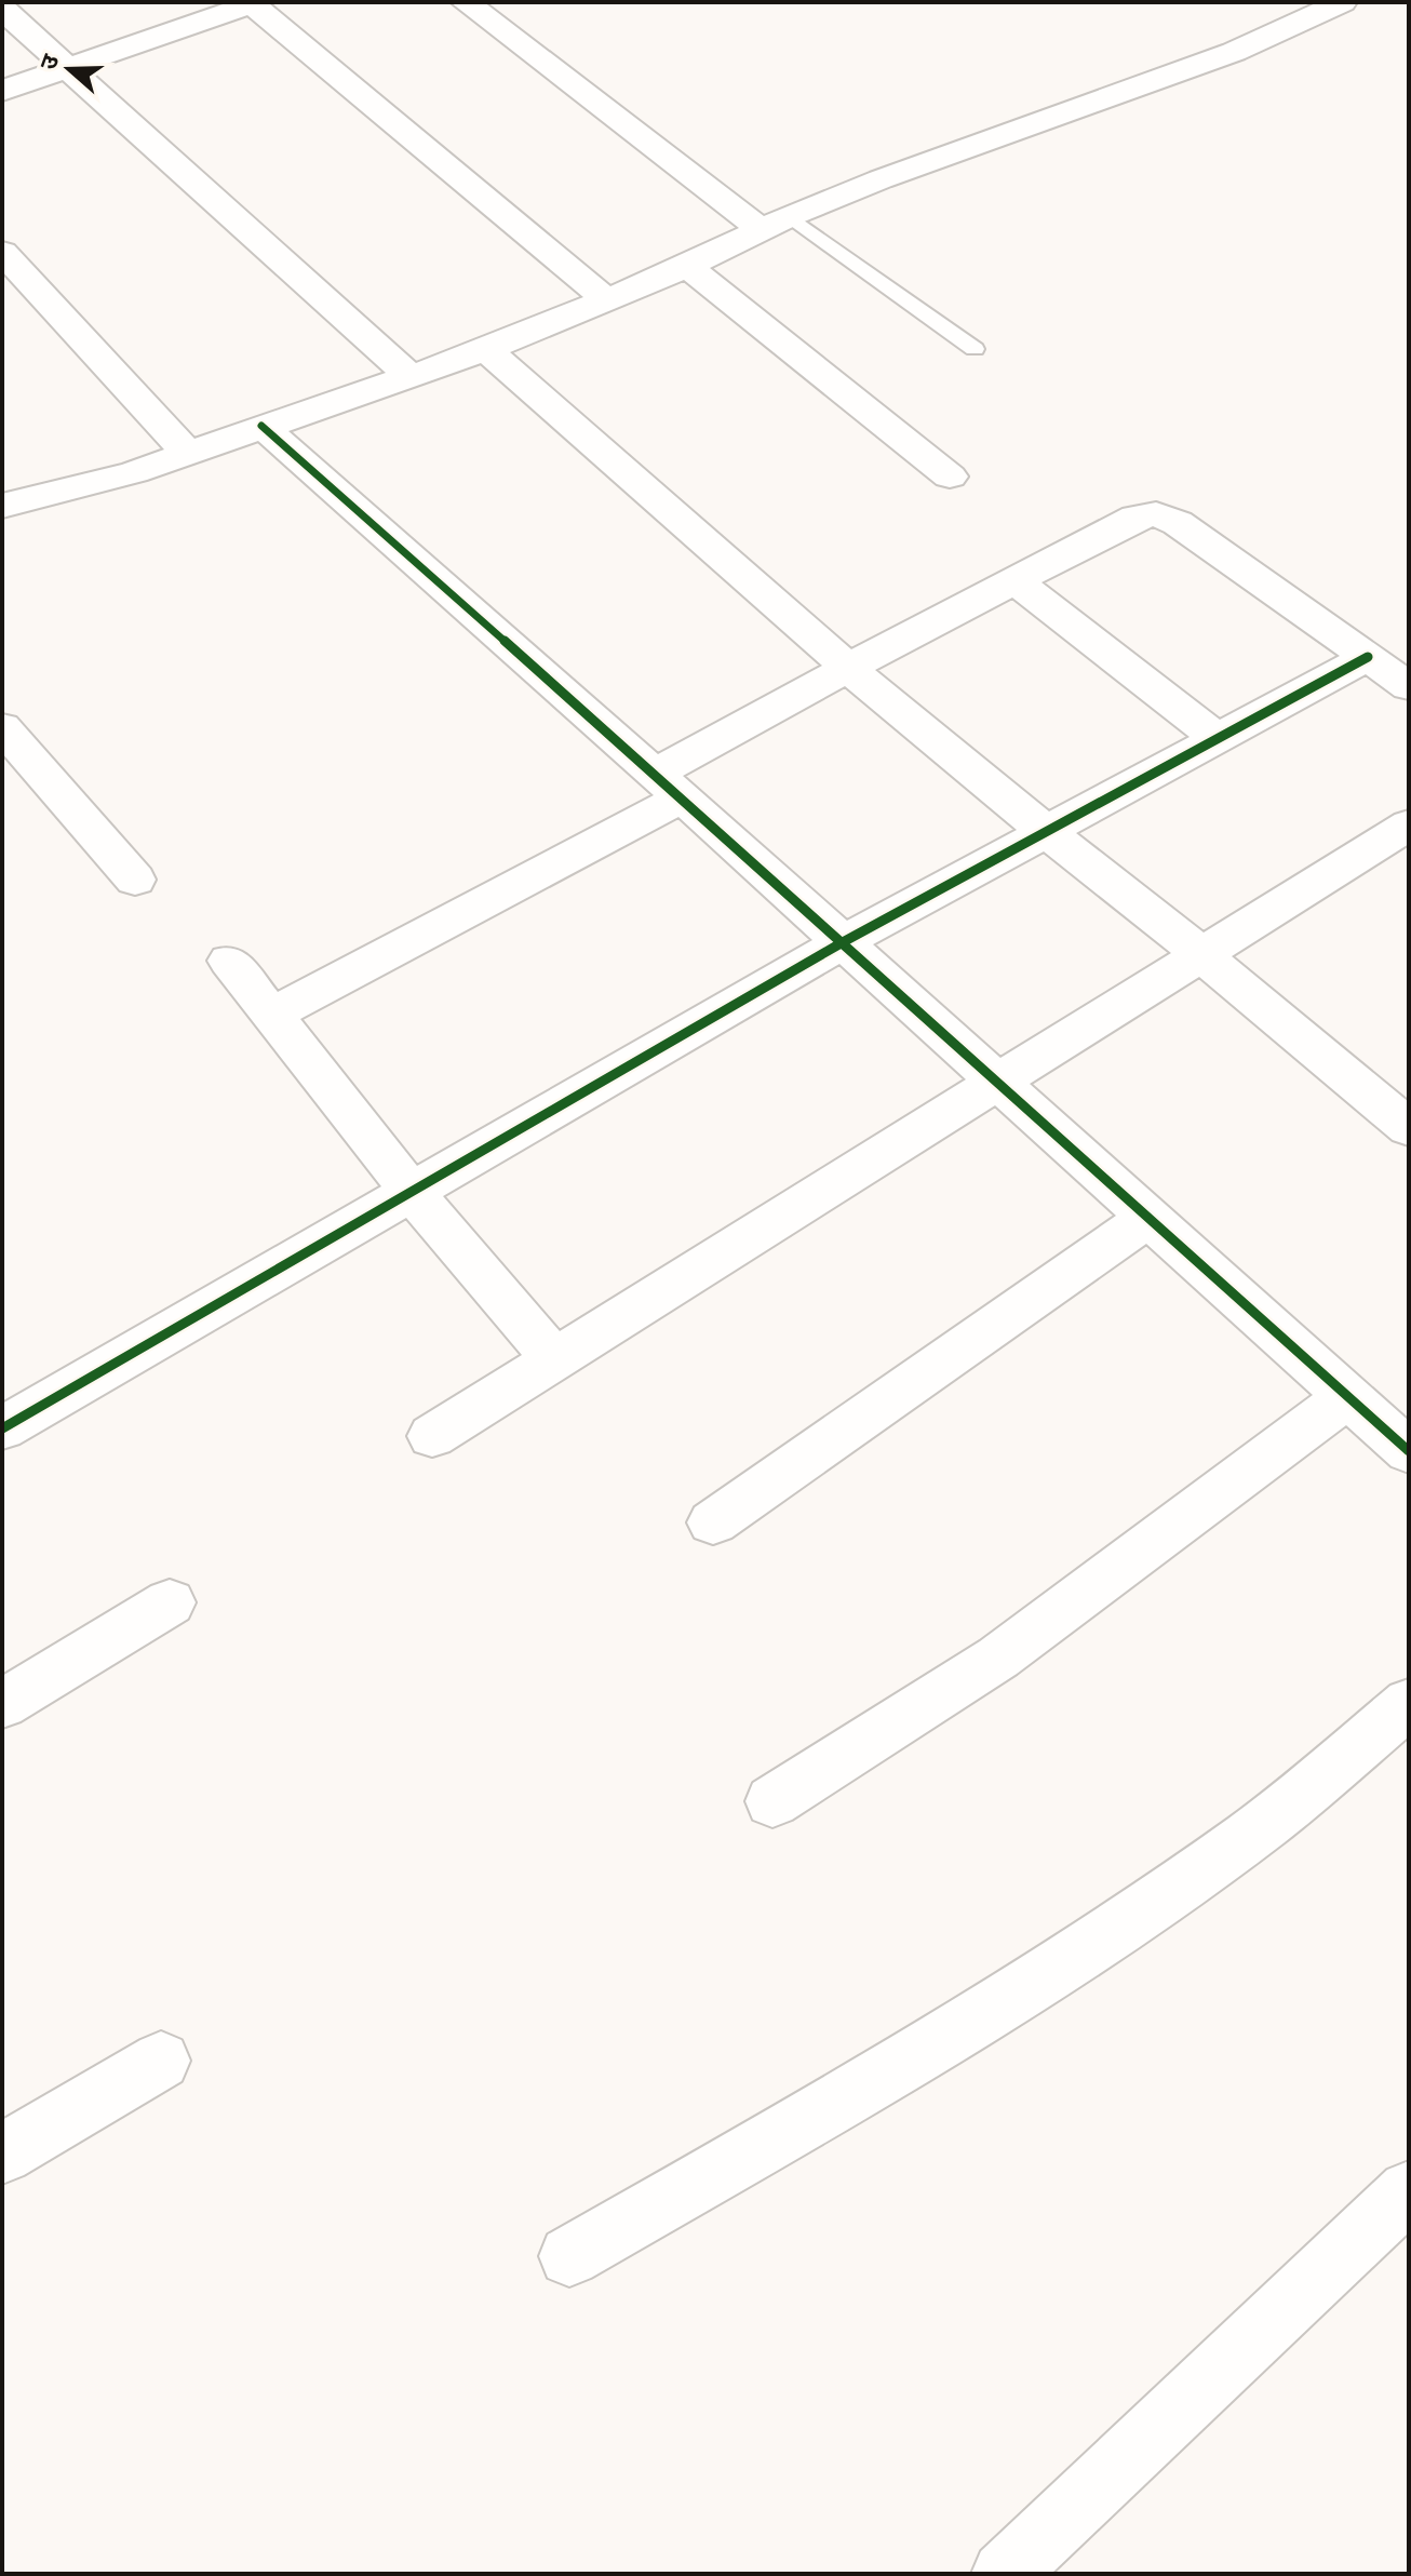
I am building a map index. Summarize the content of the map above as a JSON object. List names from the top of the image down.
{
  "north": "left"
}
